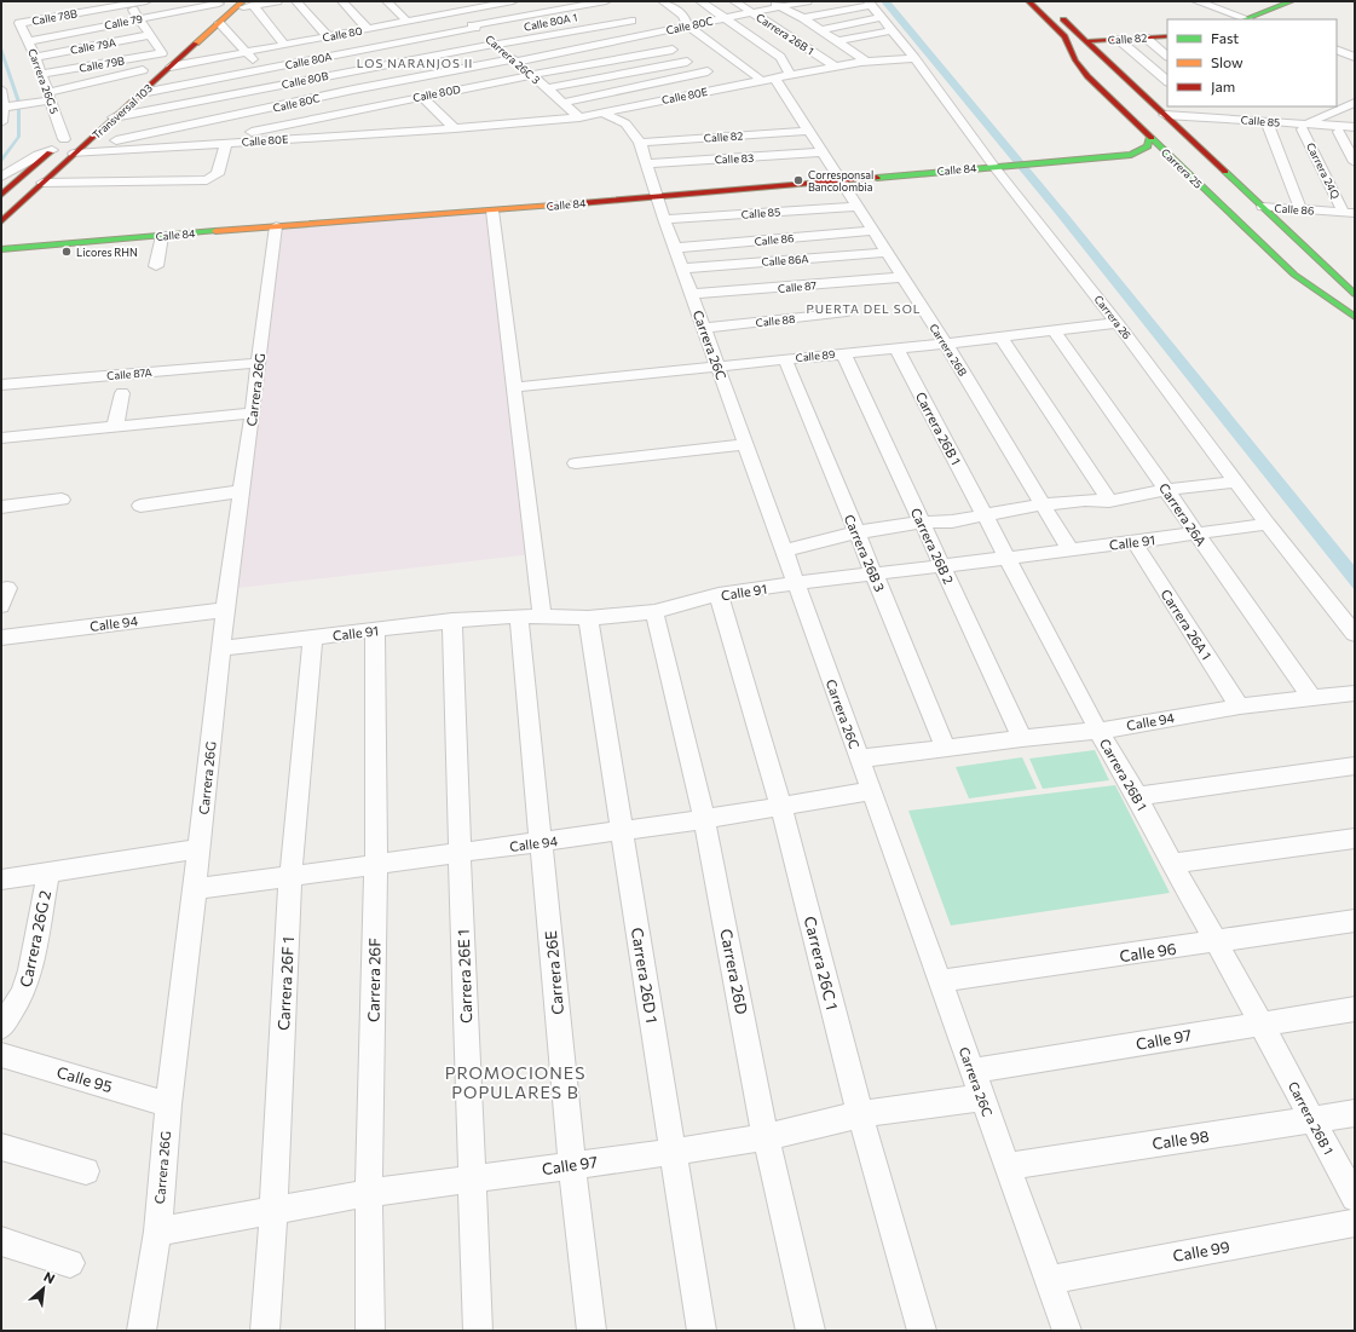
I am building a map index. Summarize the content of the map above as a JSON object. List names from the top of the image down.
{
  "streets": {
    "street": [
      "Calle 78B",
      "Calle 79",
      "Calle 80A 1",
      "Calle 80C",
      "Calle 80",
      "Carrera 26B 1",
      "Calle 82",
      "Calle 79A",
      "Carrera 26C 3",
      "Calle 80A",
      "Calle 79B",
      "Calle 80B",
      "Carrera 26G 5",
      "Calle 80D",
      "Calle 80E",
      "Transversal 103",
      "Calle 85",
      "Calle 83",
      "Carrera 25",
      "Calle 84",
      "Carrera 24Q",
      "Calle 86",
      "Calle 86A",
      "Calle 87",
      "Carrera 26",
      "Calle 88",
      "Carrera 26C",
      "Carrera 26B",
      "Calle 89",
      "Calle 87A",
      "Carrera 26G",
      "Carrera 26A",
      "Calle 91",
      "Carrera 26B 2",
      "Carrera 26B 3",
      "Calle 94",
      "Carrera 26A 1",
      "Carrera 26G 2",
      "Calle 96",
      "Carrera 26C 1",
      "Carrera 26D",
      "Carrera 26E",
      "Carrera 26D 1",
      "Carrera 26E 1",
      "Carrera 26F",
      "Carrera 26F 1",
      "Calle 97",
      "Calle 95",
      "Calle 98",
      "Calle 99"
    ]
  },
  "crossings": [
    ["Calle 78B", "Carrera 26G 5"],
    ["Calle 79", "Carrera 26G 5"],
    ["Calle 80A 1", "Calle 80A"],
    ["Calle 80C", "Carrera 26B 1"],
    ["Calle 80C", "Carrera 26C 3"],
    ["Calle 80C", "Calle 80E"],
    ["Calle 80C", "Transversal 103"],
    ["Calle 80", "Carrera 26C 3"],
    ["Calle 80", "Transversal 103"],
    ["Carrera 26B 1", "Calle 80E"],
    ["Carrera 26B 1", "Calle 89"],
    ["Carrera 26B 1", "Calle 91"],
    ["Carrera 26B 1", "Calle 94"],
    ["Carrera 26B 1", "Calle 96"],
    ["Carrera 26B 1", "Calle 97"],
    ["Carrera 26B 1", "Calle 98"],
    ["Calle 82", "Carrera 26C"],
    ["Calle 82", "Carrera 26B"],
    ["Calle 79A", "Carrera 26G 5"],
    ["Carrera 26C 3", "Calle 80A"],
    ["Carrera 26C 3", "Calle 80B"],
    ["Carrera 26C 3", "Calle 80D"],
    ["Carrera 26C 3", "Calle 80E"],
    ["Calle 80A", "Transversal 103"],
    ["Calle 79B", "Carrera 26G 5"],
    ["Calle 79B", "Transversal 103"],
    ["Calle 80B", "Transversal 103"],
    ["Calle 80D", "Calle 80E"],
    ["Calle 80E", "Transversal 103"],
    ["Calle 80E", "Carrera 26"],
    ["Calle 80E", "Carrera 26C"],
    ["Calle 80E", "Carrera 26B"],
    ["Calle 85", "Carrera 24Q"],
    ["Calle 85", "Carrera 26C"],
    ["Calle 85", "Carrera 26B"],
    ["Calle 83", "Carrera 26C"],
    ["Calle 83", "Carrera 26B"],
    ["Carrera 25", "Calle 84"],
    ["Calle 84", "Carrera 26"],
    ["Calle 84", "Carrera 26C"],
    ["Calle 84", "Carrera 26B"],
    ["Calle 84", "Carrera 26G"],
    ["Carrera 24Q", "Calle 86"],
    ["Calle 86", "Carrera 26C"],
    ["Calle 86", "Carrera 26B"],
    ["Calle 86A", "Carrera 26C"],
    ["Calle 86A", "Carrera 26B"],
    ["Calle 87", "Carrera 26C"],
    ["Calle 87", "Carrera 26B"],
    ["Carrera 26", "Calle 89"],
    ["Carrera 26", "Calle 91"],
    ["Calle 88", "Carrera 26C"],
    ["Carrera 26C", "Calle 89"],
    ["Carrera 26C", "Calle 91"],
    ["Carrera 26C", "Calle 94"],
    ["Carrera 26C", "Calle 96"],
    ["Carrera 26C", "Calle 97"],
    ["Carrera 26C", "Calle 98"],
    ["Carrera 26C", "Calle 99"],
    ["Carrera 26B", "Calle 89"],
    ["Carrera 26B", "Calle 91"],
    ["Calle 89", "Carrera 26A"],
    ["Calle 89", "Carrera 26B 2"],
    ["Calle 89", "Carrera 26B 3"],
    ["Calle 87A", "Carrera 26G"],
    ["Carrera 26G", "Calle 91"],
    ["Carrera 26G", "Calle 94"],
    ["Carrera 26G", "Calle 97"],
    ["Carrera 26G", "Calle 95"],
    ["Carrera 26A", "Calle 91"],
    ["Carrera 26A", "Calle 94"],
    ["Calle 91", "Carrera 26B 2"],
    ["Calle 91", "Carrera 26B 3"],
    ["Calle 91", "Carrera 26A 1"],
    ["Calle 91", "Carrera 26C 1"],
    ["Calle 91", "Carrera 26D"],
    ["Calle 91", "Carrera 26E"],
    ["Calle 91", "Carrera 26D 1"],
    ["Calle 91", "Carrera 26E 1"],
    ["Calle 91", "Carrera 26F"],
    ["Calle 91", "Carrera 26F 1"],
    ["Carrera 26B 2", "Calle 94"],
    ["Carrera 26B 3", "Calle 94"],
    ["Calle 94", "Carrera 26A 1"],
    ["Calle 94", "Carrera 26C 1"],
    ["Calle 94", "Carrera 26D"],
    ["Calle 94", "Carrera 26E"],
    ["Calle 94", "Carrera 26D 1"],
    ["Calle 94", "Carrera 26E 1"],
    ["Calle 94", "Carrera 26F"],
    ["Calle 94", "Carrera 26F 1"],
    ["Carrera 26C 1", "Calle 97"],
    ["Carrera 26D", "Calle 97"],
    ["Carrera 26E", "Calle 97"],
    ["Carrera 26D 1", "Calle 97"],
    ["Carrera 26E 1", "Calle 97"],
    ["Carrera 26F", "Calle 97"],
    ["Carrera 26F 1", "Calle 97"]
  ],
  "districts": ["LOS NARANJOS II", "PUERTA DEL SOL", "PROMOCIONES POPULARES B"],
  "places": ["Corresponsal Bancolombia", "Licores RHN"],
  "legend": ["Fast", "Slow", "Jam"],
  "north": "top right"
}
